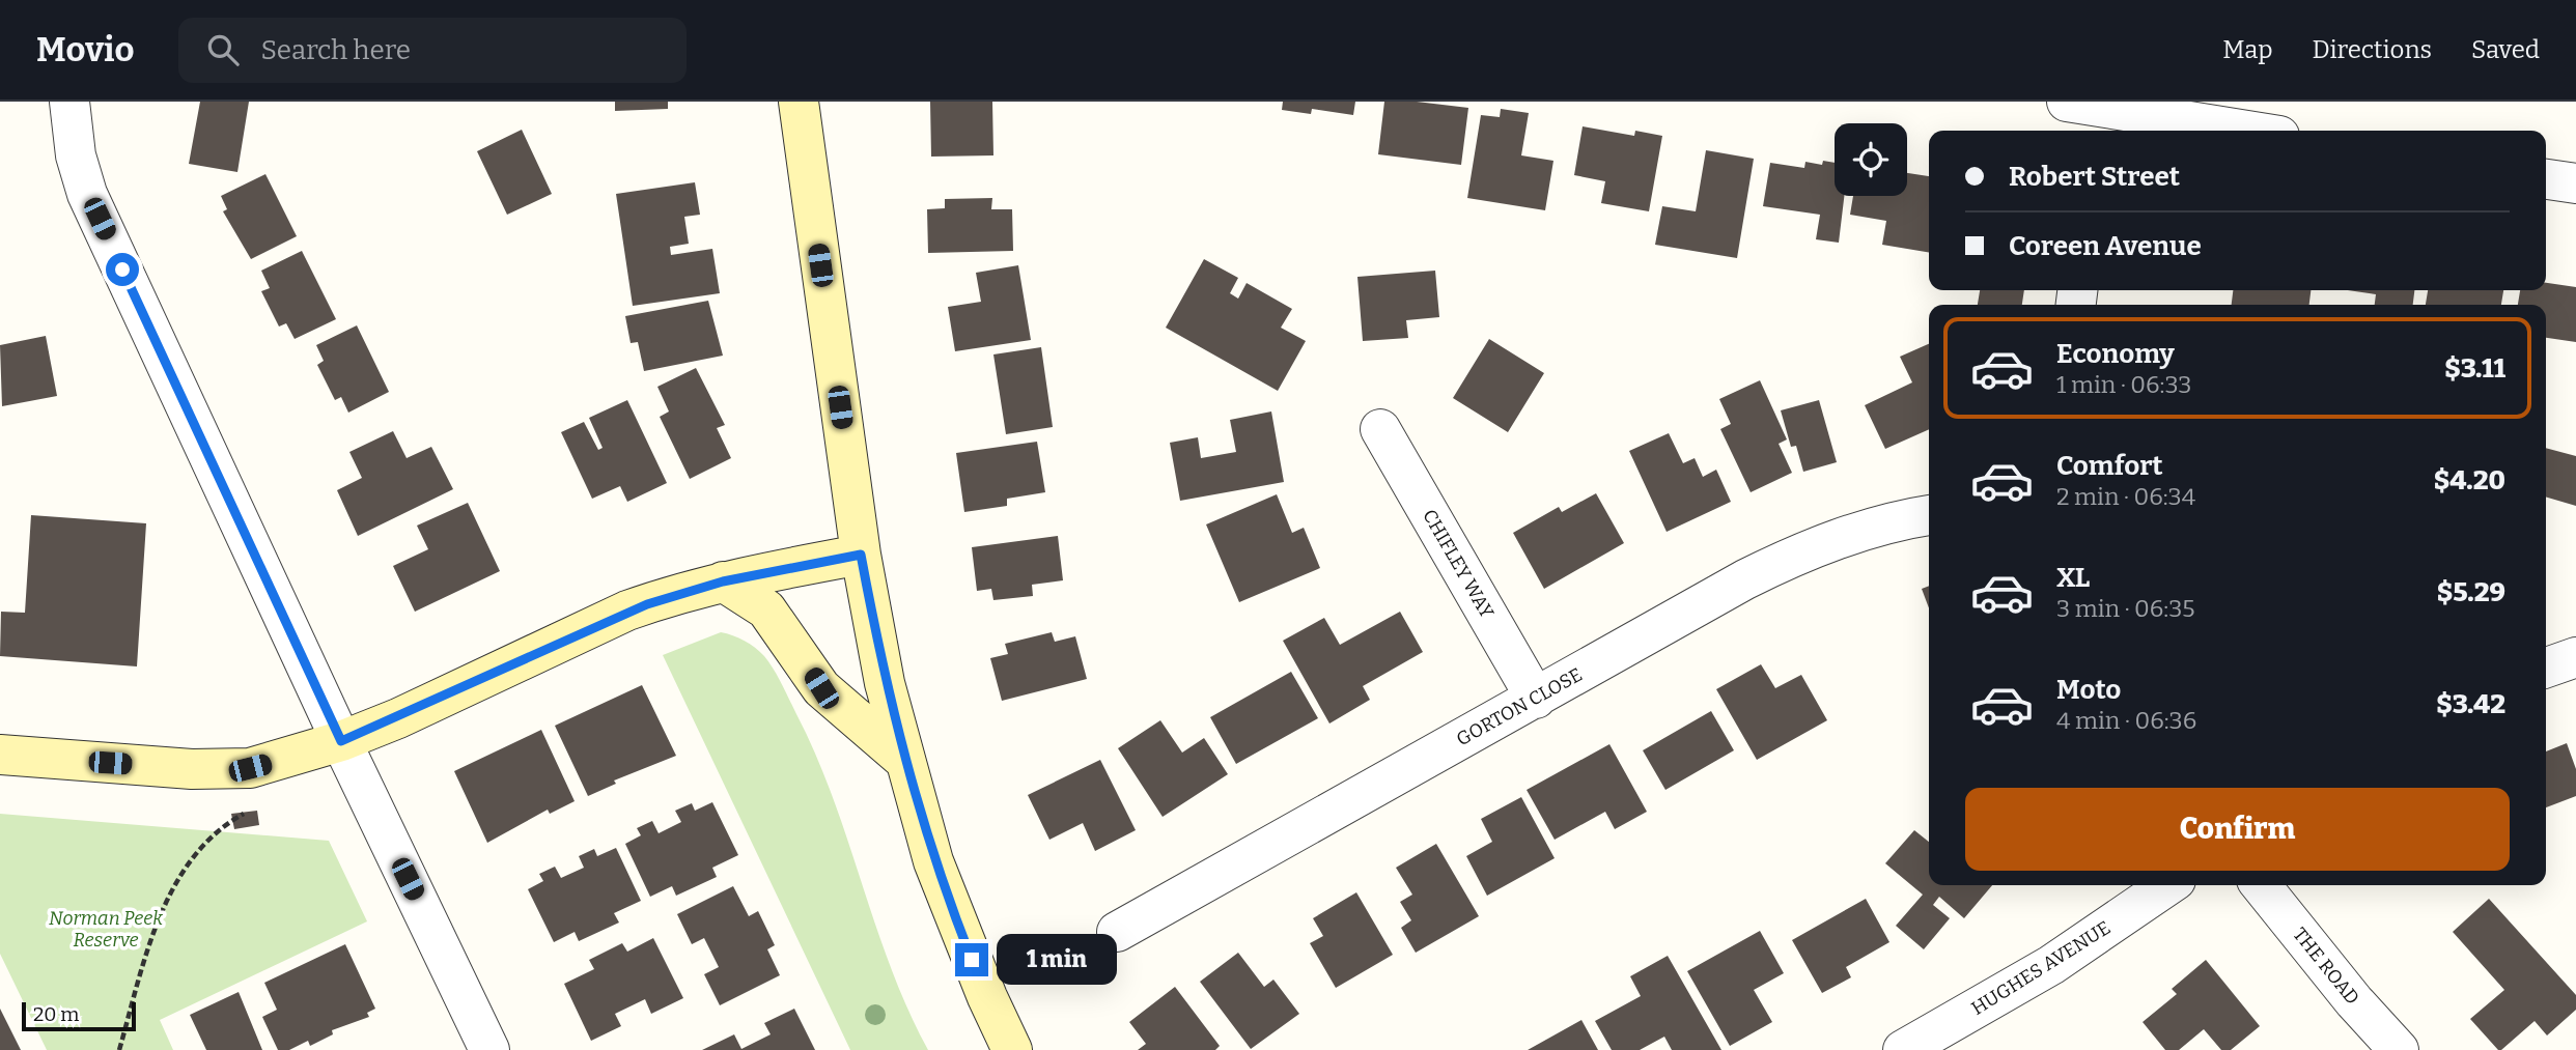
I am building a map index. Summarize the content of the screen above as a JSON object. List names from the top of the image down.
{
  "streets": {
    "street": [
      "CHIFLEY WAY",
      "GORTON CLOSE",
      "THE ROAD",
      "HUGHES AVENUE"
    ]
  },
  "crossings": [
    ["CHIFLEY WAY", "GORTON CLOSE"]
  ],
  "parks": ["Norman Peek Reserve"],
  "scale_bar": "20 m",
  "page": {
    "header": "Movio",
    "search": "Search here",
    "nav": ["Map", "Directions", "Saved"],
    "banner": ["Robert Street", "Coreen Avenue"],
    "list": [
      {
        "name": "Economy",
        "note": "1 min · 06:33",
        "value": "$3.11"
      },
      {
        "name": "Comfort",
        "note": "2 min · 06:34",
        "value": "$4.20"
      },
      {
        "name": "XL",
        "note": "3 min · 06:35",
        "value": "$5.29"
      },
      {
        "name": "Moto",
        "note": "4 min · 06:36",
        "value": "$3.42"
      }
    ],
    "buttons": "Confirm",
    "bubble": "1 min",
    "scale": "20 m"
  }
}
